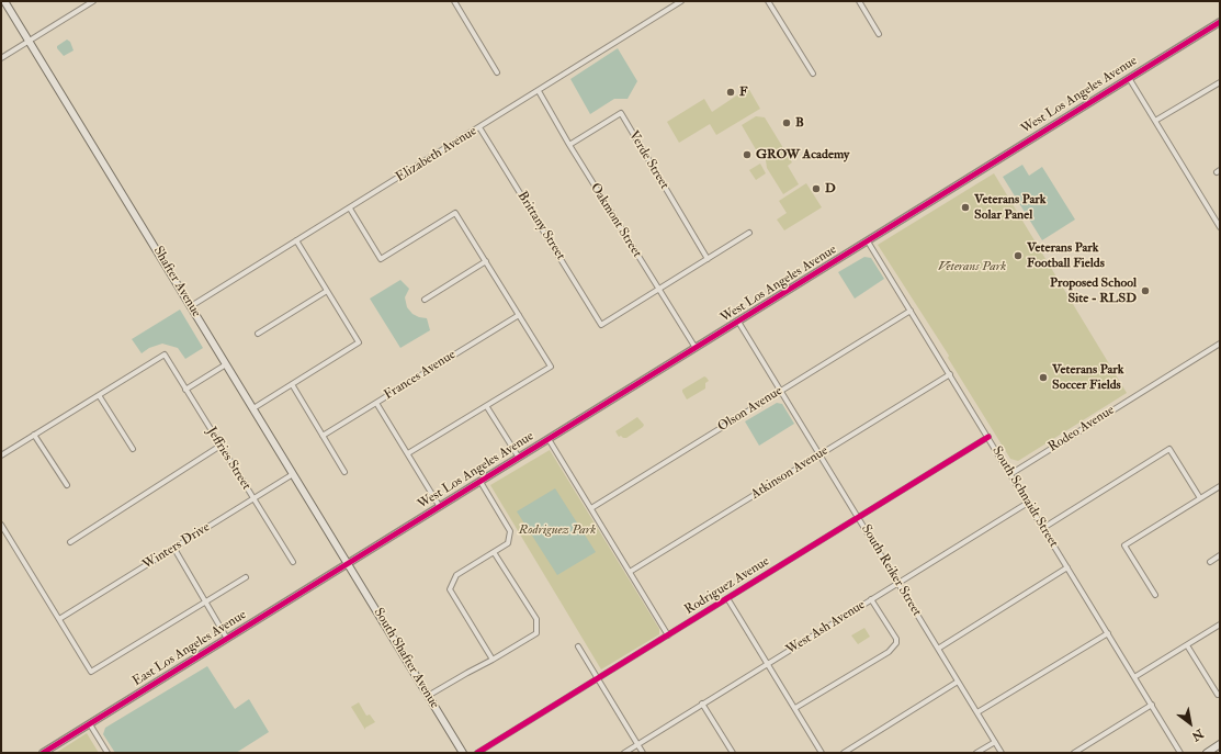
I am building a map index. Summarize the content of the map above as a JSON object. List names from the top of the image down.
{
  "streets": {
    "main road": ["Shafter Avenue", "South Shafter Avenue"],
    "street": [
      "West Los Angeles Avenue",
      "Elizabeth Avenue",
      "Verde Street",
      "Oakmont Street",
      "Brittany Street",
      "Frances Avenue",
      "Olson Avenue",
      "Rodeo Avenue",
      "Jeffries Street",
      "Atkinson Avenue",
      "South Schnaidt Street",
      "Winters Drive",
      "South Reiker Street",
      "Rodriguez Avenue",
      "West Ash Avenue",
      "East Los Angeles Avenue"
    ]
  },
  "crossings": [
    ["West Los Angeles Avenue", "Oakmont Street"],
    ["West Los Angeles Avenue", "Shafter Avenue"],
    ["West Los Angeles Avenue", "South Schnaidt Street"],
    ["West Los Angeles Avenue", "South Reiker Street"],
    ["West Los Angeles Avenue", "East Los Angeles Avenue"],
    ["West Los Angeles Avenue", "South Shafter Avenue"],
    ["Elizabeth Avenue", "Oakmont Street"],
    ["Elizabeth Avenue", "Brittany Street"],
    ["Elizabeth Avenue", "Shafter Avenue"],
    ["Verde Street", "Oakmont Street"],
    ["Oakmont Street", "Brittany Street"],
    ["Shafter Avenue", "Winters Drive"],
    ["Shafter Avenue", "East Los Angeles Avenue"],
    ["Shafter Avenue", "South Shafter Avenue"],
    ["Olson Avenue", "South Schnaidt Street"],
    ["Olson Avenue", "South Reiker Street"],
    ["Rodeo Avenue", "South Schnaidt Street"],
    ["Jeffries Street", "Winters Drive"],
    ["Atkinson Avenue", "South Schnaidt Street"],
    ["Atkinson Avenue", "South Reiker Street"],
    ["South Schnaidt Street", "Rodriguez Avenue"],
    ["South Schnaidt Street", "West Ash Avenue"],
    ["South Reiker Street", "Rodriguez Avenue"],
    ["South Reiker Street", "West Ash Avenue"],
    ["East Los Angeles Avenue", "South Shafter Avenue"]
  ],
  "parks": ["Veterans Park", "Rodriguez Park"],
  "places": [
    "F",
    "B",
    "GROW Academy",
    "D",
    "Veterans Park Solar Panel",
    "Veterans Park Football Fields",
    "Proposed School Site - RLSD",
    "Veterans Park Soccer Fields"
  ],
  "north": "bottom right"
}
